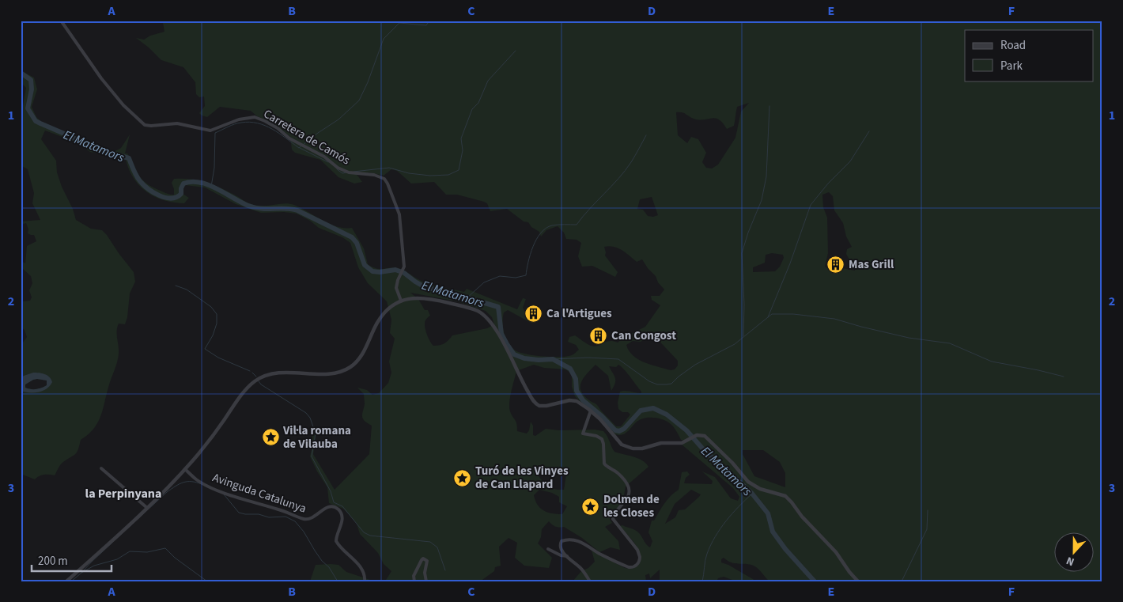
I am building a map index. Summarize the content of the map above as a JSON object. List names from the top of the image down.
{
  "streets": {
    "street": ["Carretera de Camós", "Avinguda Catalunya"]
  },
  "districts": ["la Perpinyana"],
  "water": ["El Matamors"],
  "places": {
    "building": ["Mas Grill", "Ca l'Artigues", "Can Congost"],
    "place": ["Vil·la romana de Vilauba", "Turó de les Vinyes de Can Llapard", "Dolmen de les Closes"]
  },
  "legend": ["Road", "Park"],
  "scale_bar": "200 m",
  "north": "bottom",
  "grid": {
    "columns": [
      "A",
      "B",
      "C",
      "D",
      "E",
      "F"
    ],
    "rows": ["1", "2", "3"]
  }
}
